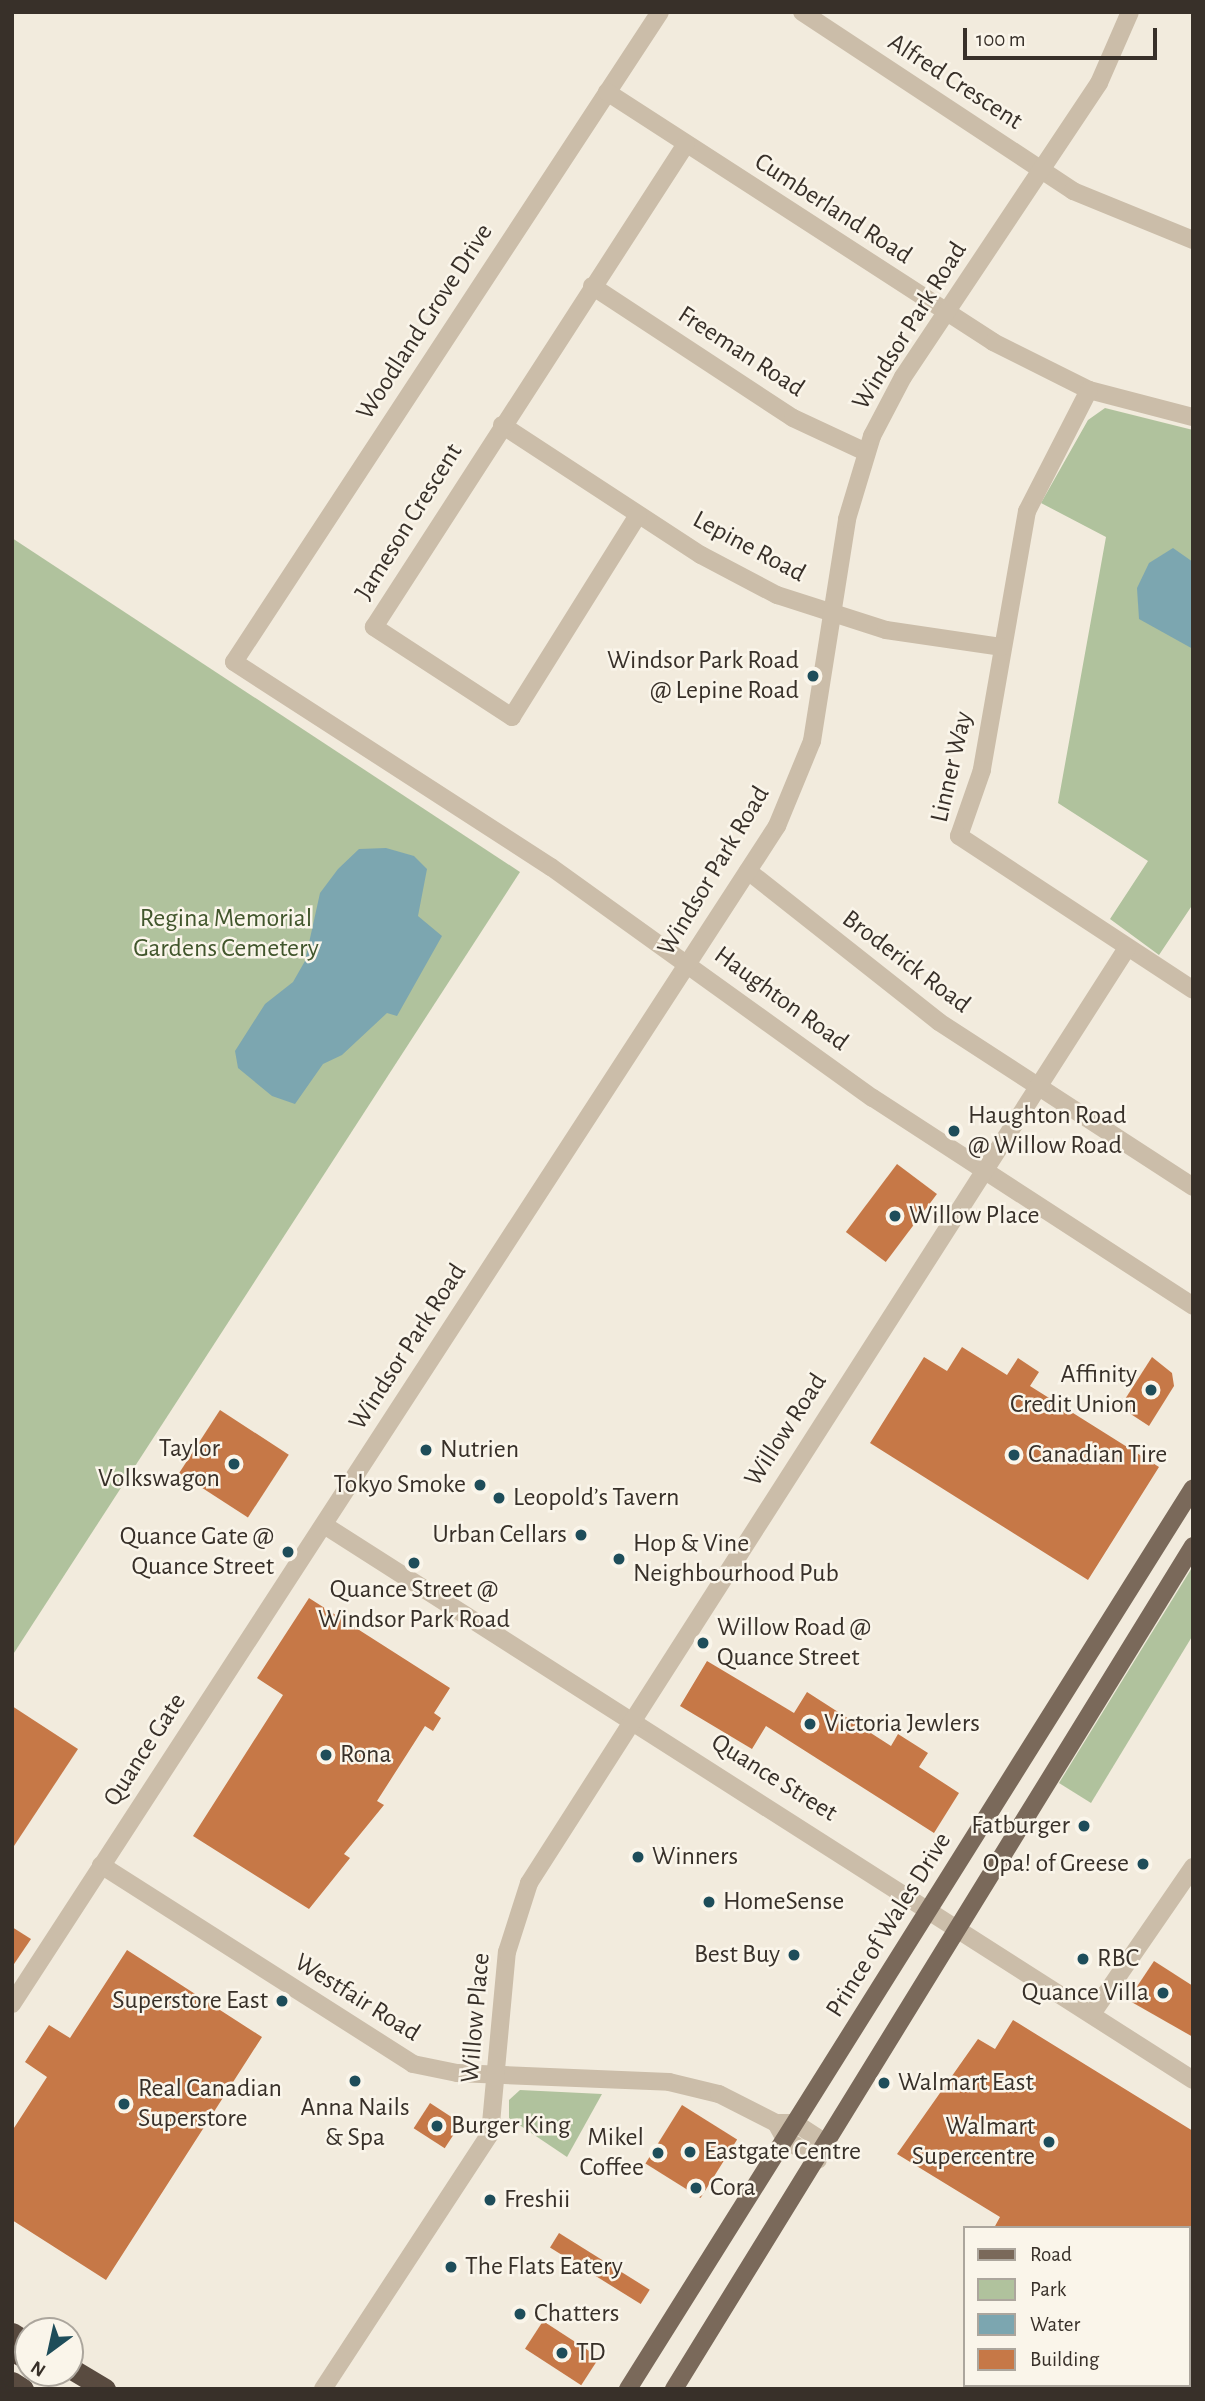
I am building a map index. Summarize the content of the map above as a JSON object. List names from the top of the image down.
{
  "streets": {
    "main road": ["Prince of Wales Drive"],
    "street": [
      "Alfred Crescent",
      "Cumberland Road",
      "Woodland Grove Drive",
      "Windsor Park Road",
      "Freeman Road",
      "Jameson Crescent",
      "Lepine Road",
      "Linner Way",
      "Broderick Road",
      "Haughton Road",
      "Willow Road",
      "Quance Gate",
      "Quance Street",
      "Westfair Road",
      "Willow Place"
    ]
  },
  "crossings": [
    ["Alfred Crescent", "Windsor Park Road"],
    ["Cumberland Road", "Woodland Grove Drive"],
    ["Cumberland Road", "Windsor Park Road"],
    ["Cumberland Road", "Jameson Crescent"],
    ["Cumberland Road", "Linner Way"],
    ["Woodland Grove Drive", "Haughton Road"],
    ["Windsor Park Road", "Freeman Road"],
    ["Windsor Park Road", "Lepine Road"],
    ["Windsor Park Road", "Broderick Road"],
    ["Windsor Park Road", "Haughton Road"],
    ["Windsor Park Road", "Quance Gate"],
    ["Windsor Park Road", "Quance Street"],
    ["Freeman Road", "Jameson Crescent"],
    ["Jameson Crescent", "Lepine Road"],
    ["Lepine Road", "Linner Way"],
    ["Haughton Road", "Willow Road"],
    ["Willow Road", "Quance Street"],
    ["Willow Road", "Willow Place"],
    ["Quance Gate", "Quance Street"],
    ["Quance Gate", "Westfair Road"],
    ["Quance Street", "Prince of Wales Drive"],
    ["Quance Street", "Willow Place"],
    ["Prince of Wales Drive", "Westfair Road"],
    ["Westfair Road", "Willow Place"]
  ],
  "parks": ["Regina Memorial Gardens Cemetery"],
  "places": [
    "Windsor Park Road @ Lepine Road",
    "Haughton Road @ Willow Road",
    "Willow Place",
    "Affinity Credit Union",
    "Nutrien",
    "Canadian Tire",
    "Taylor Volkswagon",
    "Tokyo Smoke",
    "Leopold’s Tavern",
    "Urban Cellars",
    "Quance Gate @ Quance Street",
    "Hop & Vine Neighbourhood Pub",
    "Quance Street @ Windsor Park Road",
    "Willow Road @ Quance Street",
    "Victoria Jewlers",
    "Rona",
    "Fatburger",
    "Winners",
    "Opa! of Greese",
    "HomeSense",
    "Best Buy",
    "RBC",
    "Quance Villa",
    "Superstore East",
    "Anna Nails & Spa",
    "Walmart East",
    "Real Canadian Superstore",
    "Burger King",
    "Walmart Supercentre",
    "Eastgate Centre",
    "Mikel Coffee",
    "Cora",
    "Freshii",
    "The Flats Eatery",
    "Chatters",
    "TD"
  ],
  "legend": [
    "Road",
    "Park",
    "Water",
    "Building"
  ],
  "scale_bar": "100 m",
  "north": "bottom left"
}
